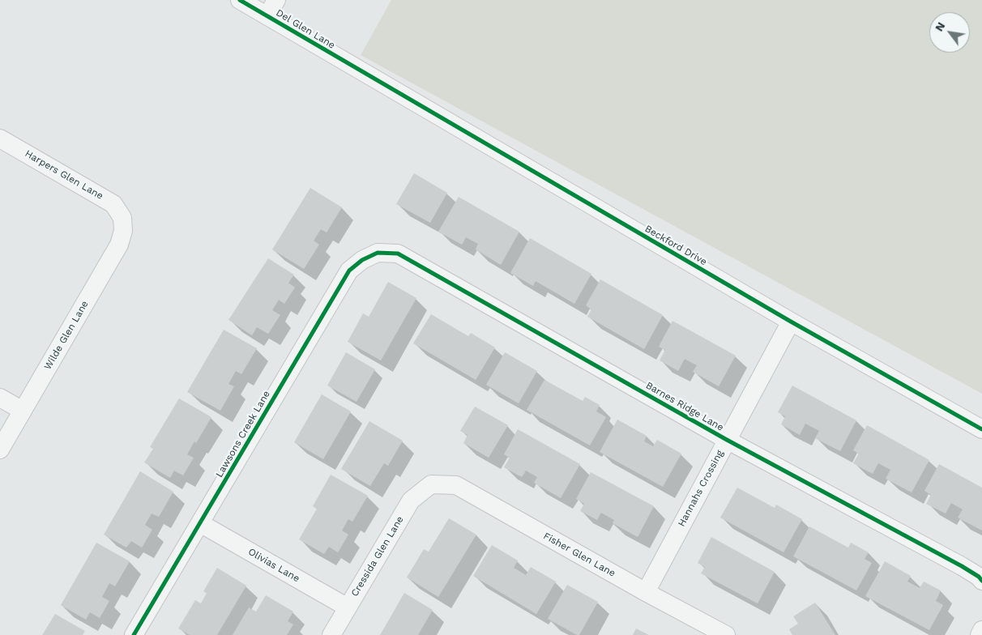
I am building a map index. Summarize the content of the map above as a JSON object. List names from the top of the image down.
{
  "streets": {
    "street": [
      "Del Glen Lane",
      "Harpers Glen Lane",
      "Beckford Drive",
      "Wilde Glen Lane",
      "Barnes Ridge Lane",
      "Lawsons Creek Lane",
      "Hannahs Crossing",
      "Fisher Glen Lane",
      "Cressida Glen Lane",
      "Olivias Lane"
    ]
  },
  "crossings": [
    ["Del Glen Lane", "Beckford Drive"],
    ["Harpers Glen Lane", "Wilde Glen Lane"],
    ["Beckford Drive", "Hannahs Crossing"],
    ["Barnes Ridge Lane", "Lawsons Creek Lane"],
    ["Barnes Ridge Lane", "Hannahs Crossing"],
    ["Lawsons Creek Lane", "Olivias Lane"],
    ["Hannahs Crossing", "Fisher Glen Lane"],
    ["Fisher Glen Lane", "Cressida Glen Lane"],
    ["Cressida Glen Lane", "Olivias Lane"]
  ],
  "north": "top left"
}
